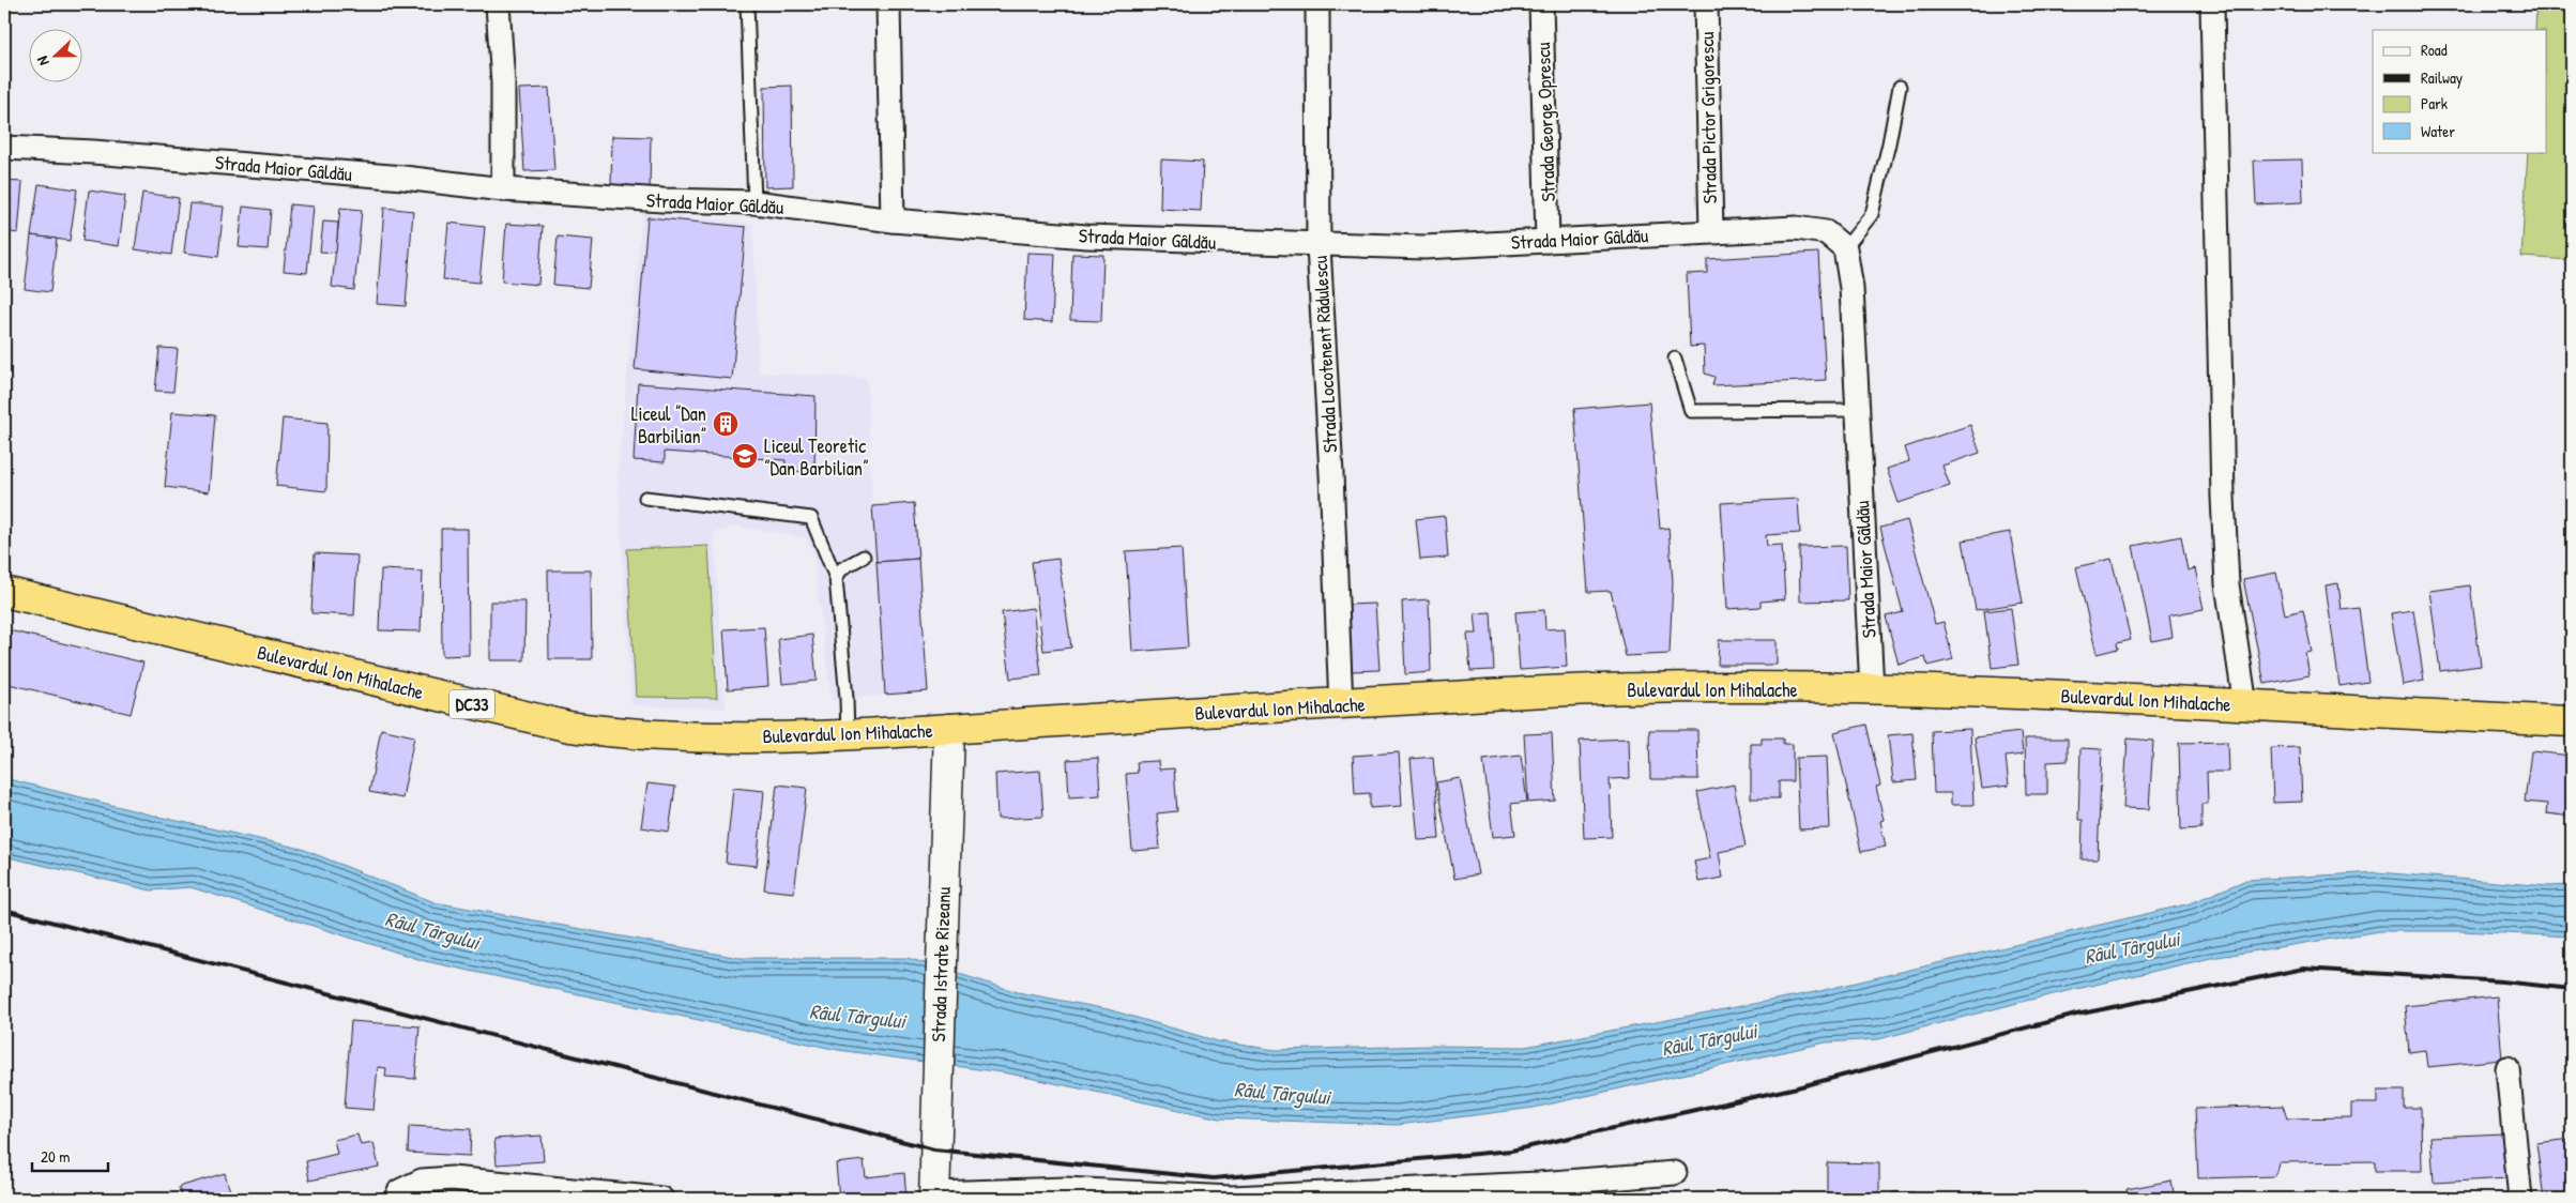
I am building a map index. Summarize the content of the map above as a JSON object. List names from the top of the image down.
{
  "streets": {
    "highway": ["Bulevardul Ion Mihalache", "DC33"],
    "street": [
      "Strada Pictor Grigorescu",
      "Strada George Oprescu",
      "Strada Maior Gâldău",
      "Strada Locotenent Rădulescu",
      "Strada Istrate Rizeanu"
    ]
  },
  "crossings": [
    ["Strada Pictor Grigorescu", "Strada Maior Gâldău"],
    ["Strada George Oprescu", "Strada Maior Gâldău"],
    ["Strada Maior Gâldău", "Strada Locotenent Rădulescu"],
    ["Strada Maior Gâldău", "Bulevardul Ion Mihalache"],
    ["Strada Locotenent Rădulescu", "Bulevardul Ion Mihalache"],
    ["Bulevardul Ion Mihalache", "Strada Istrate Rizeanu"]
  ],
  "water": ["Râul Târgului"],
  "places": {
    "building": ["Liceul ”Dan Barbilian”"],
    "school or university": ["Liceul Teoretic ”Dan Barbilian”"]
  },
  "legend": [
    "Road",
    "Railway",
    "Park",
    "Water"
  ],
  "scale_bar": "20 m",
  "north": "left"
}
